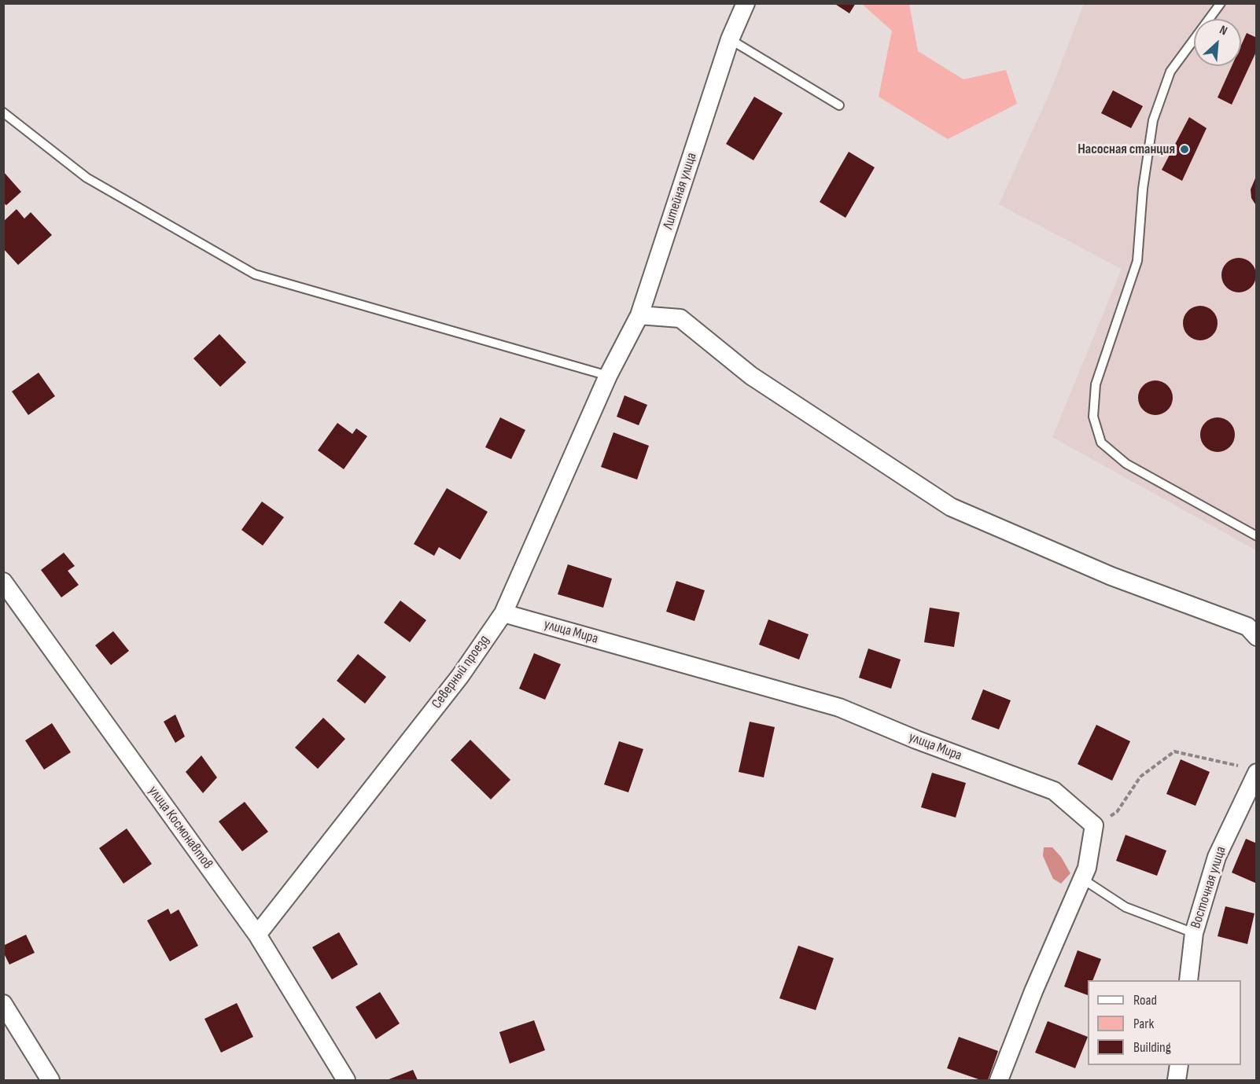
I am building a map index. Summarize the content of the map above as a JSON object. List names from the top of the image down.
{
  "streets": {
    "street": [
      "Литейная улица",
      "улица Мира",
      "Северный проезд",
      "улица Космонавтов",
      "Восточная улица"
    ]
  },
  "crossings": [
    ["Литейная улица", "Северный проезд"],
    ["улица Мира", "Северный проезд"],
    ["Северный проезд", "улица Космонавтов"]
  ],
  "places": ["Насосная станция"],
  "legend": ["Road", "Park", "Building"],
  "north": "top right"
}
